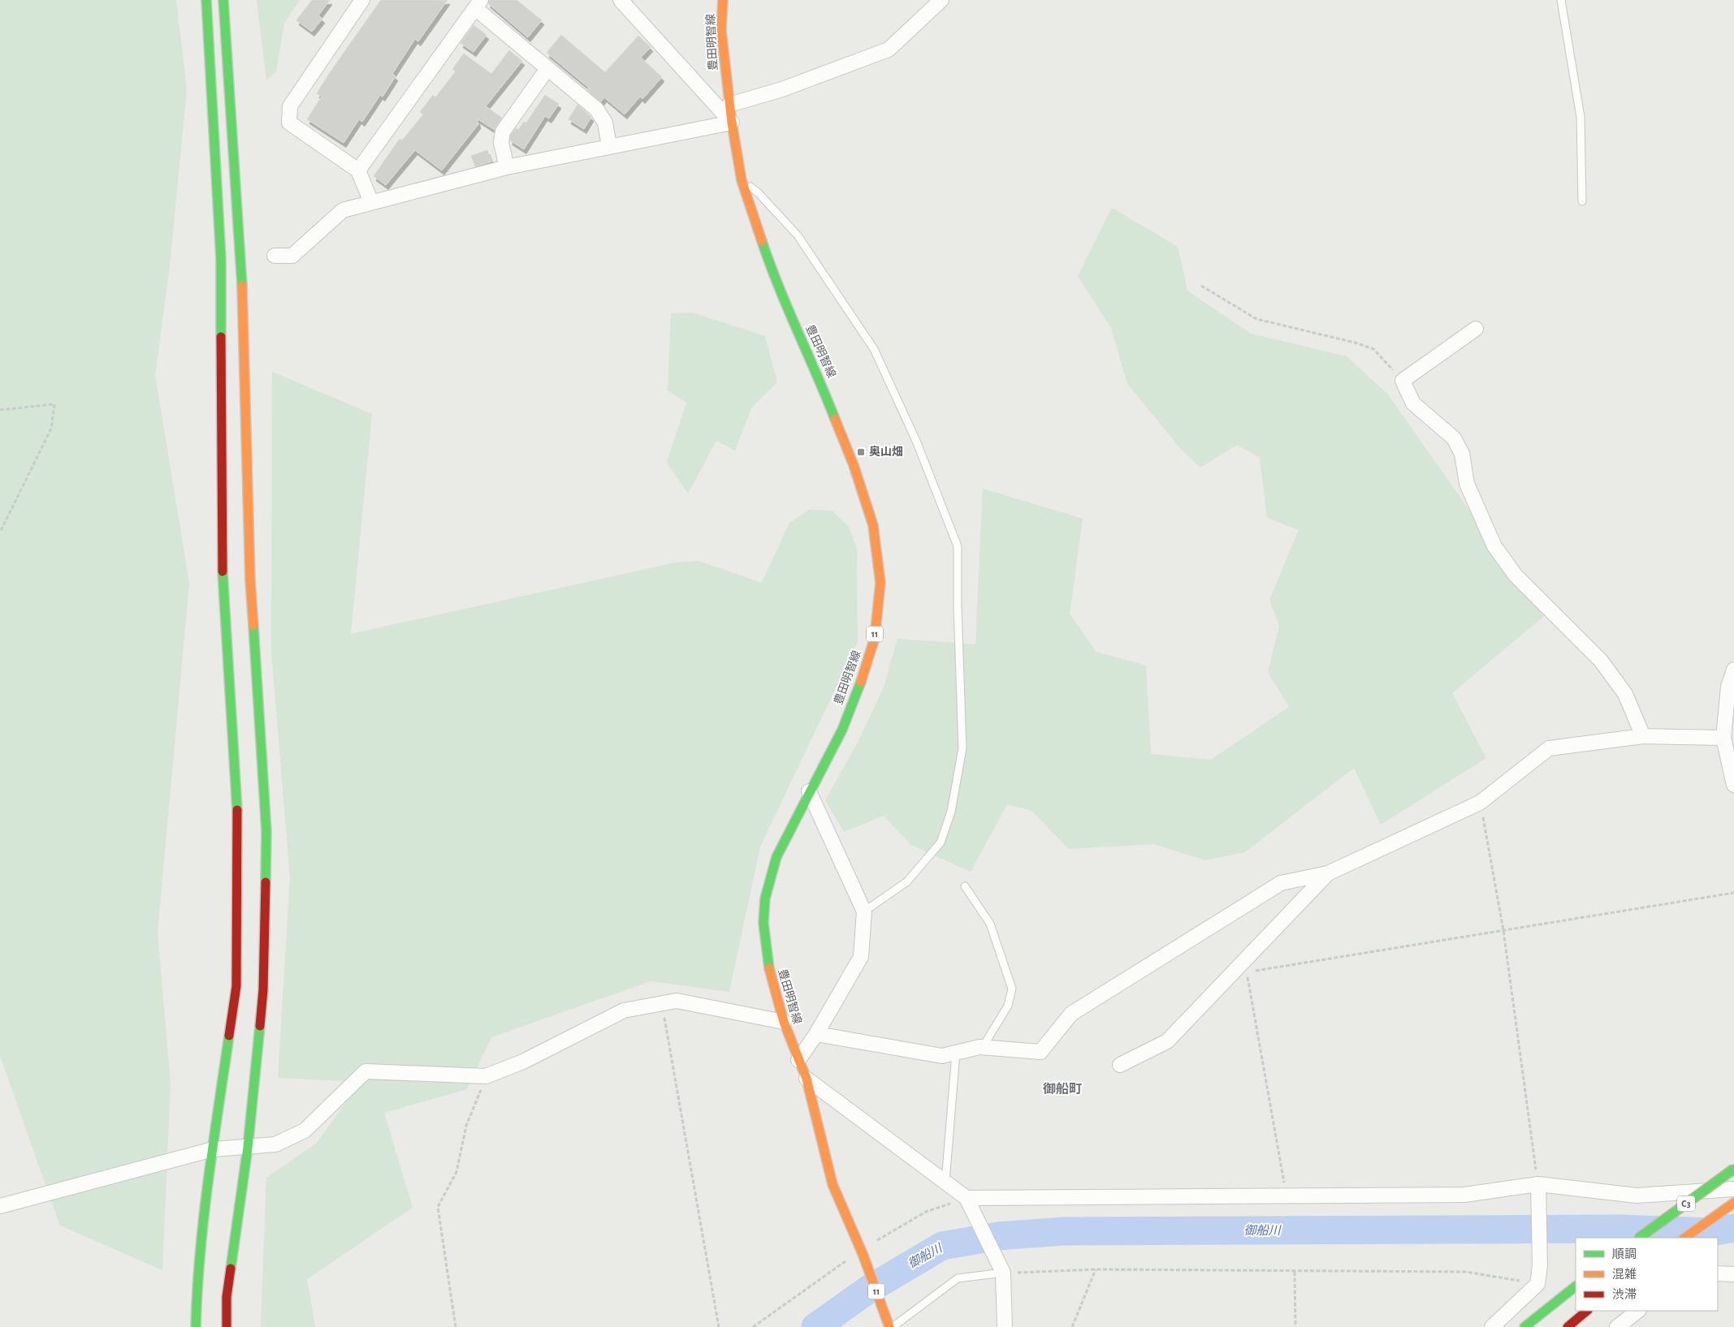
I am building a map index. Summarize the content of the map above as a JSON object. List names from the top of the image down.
{
  "streets": {
    "main road": ["豊田明智線", "11", "C3"]
  },
  "districts": ["御船町"],
  "water": ["御船川"],
  "places": {
    "transit": ["奥山畑"]
  },
  "legend": ["順調", "混雑", "渋滞"]
}
